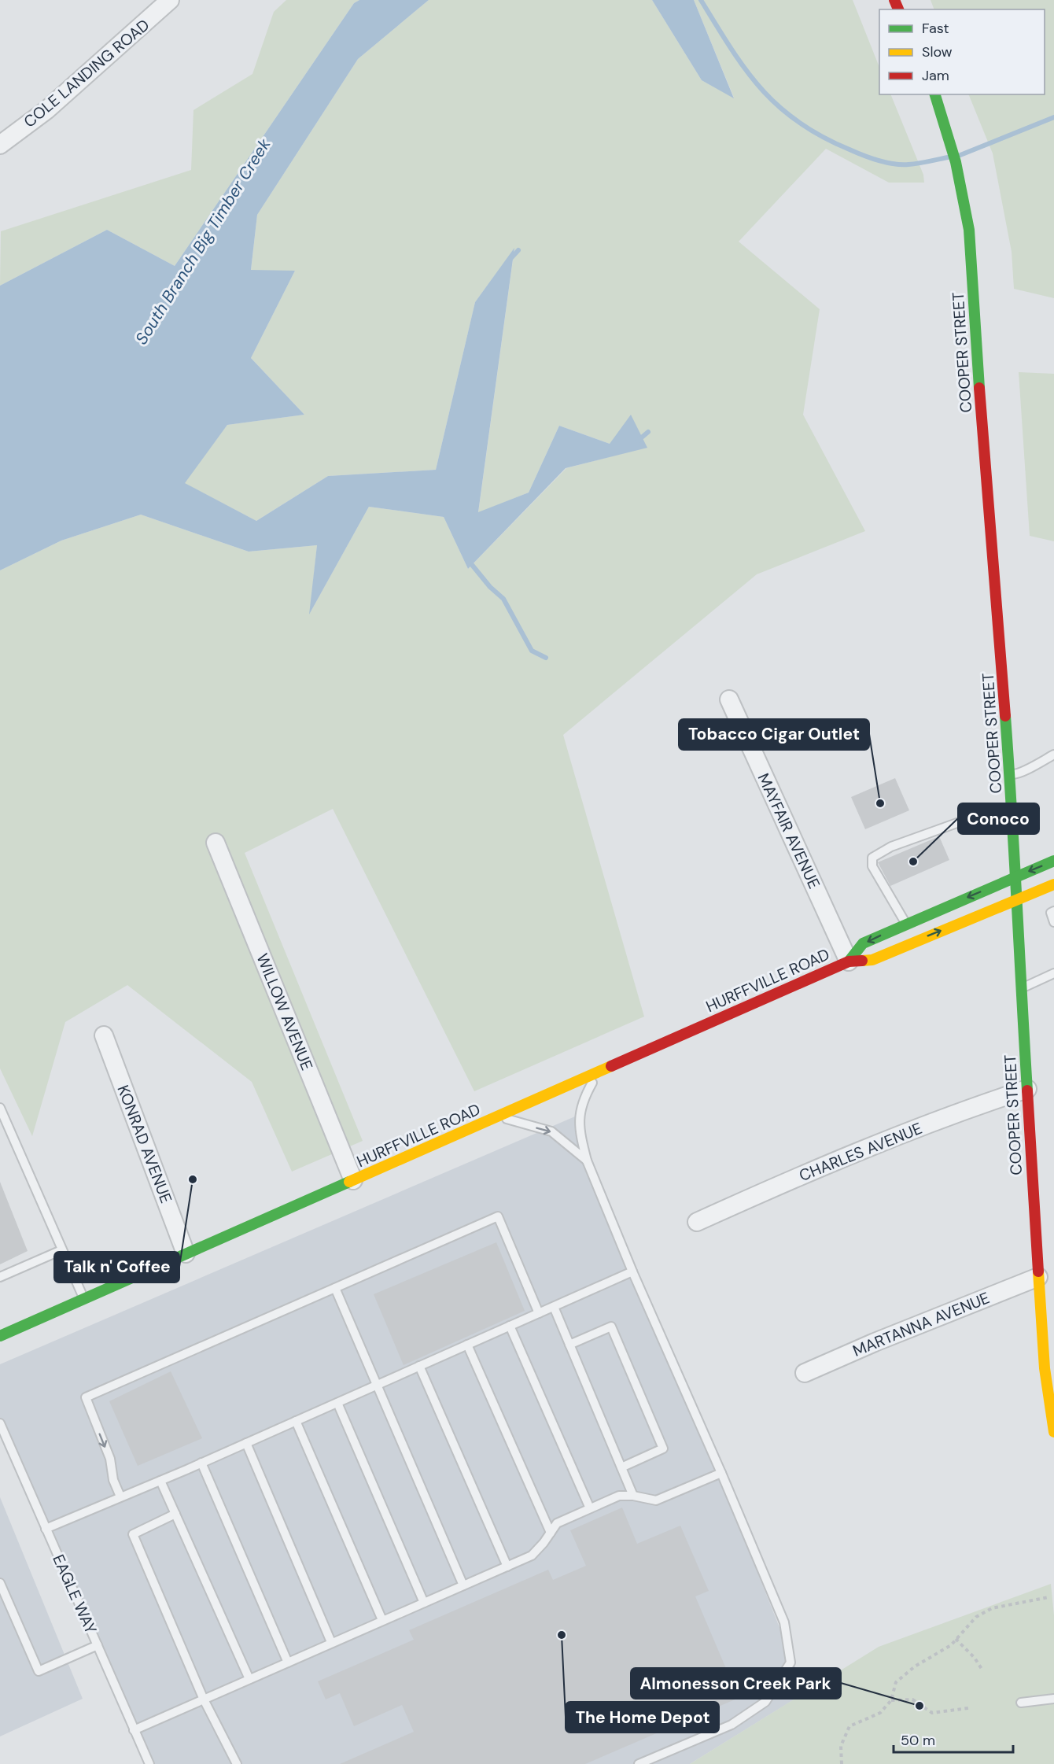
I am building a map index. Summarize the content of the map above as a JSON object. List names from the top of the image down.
{
  "streets": {
    "main road": ["COOPER STREET", "HURFFVILLE ROAD"],
    "street": [
      "COLE LANDING ROAD",
      "MAYFAIR AVENUE",
      "WILLOW AVENUE",
      "KONRAD AVENUE",
      "CHARLES AVENUE",
      "MARTANNA AVENUE"
    ],
    "lane": ["EAGLE WAY"]
  },
  "crossings": [
    ["COOPER STREET", "HURFFVILLE ROAD"],
    ["COOPER STREET", "CHARLES AVENUE"],
    ["COOPER STREET", "MARTANNA AVENUE"],
    ["MAYFAIR AVENUE", "HURFFVILLE ROAD"],
    ["HURFFVILLE ROAD", "WILLOW AVENUE"],
    ["HURFFVILLE ROAD", "KONRAD AVENUE"]
  ],
  "water": ["South Branch Big Timber Creek"],
  "places": [
    "Tobacco Cigar Outlet",
    "Conoco",
    "Talk n' Coffee",
    "The Home Depot",
    "Almonesson Creek Park"
  ],
  "legend": ["Fast", "Slow", "Jam"],
  "scale_bar": "50 m"
}
